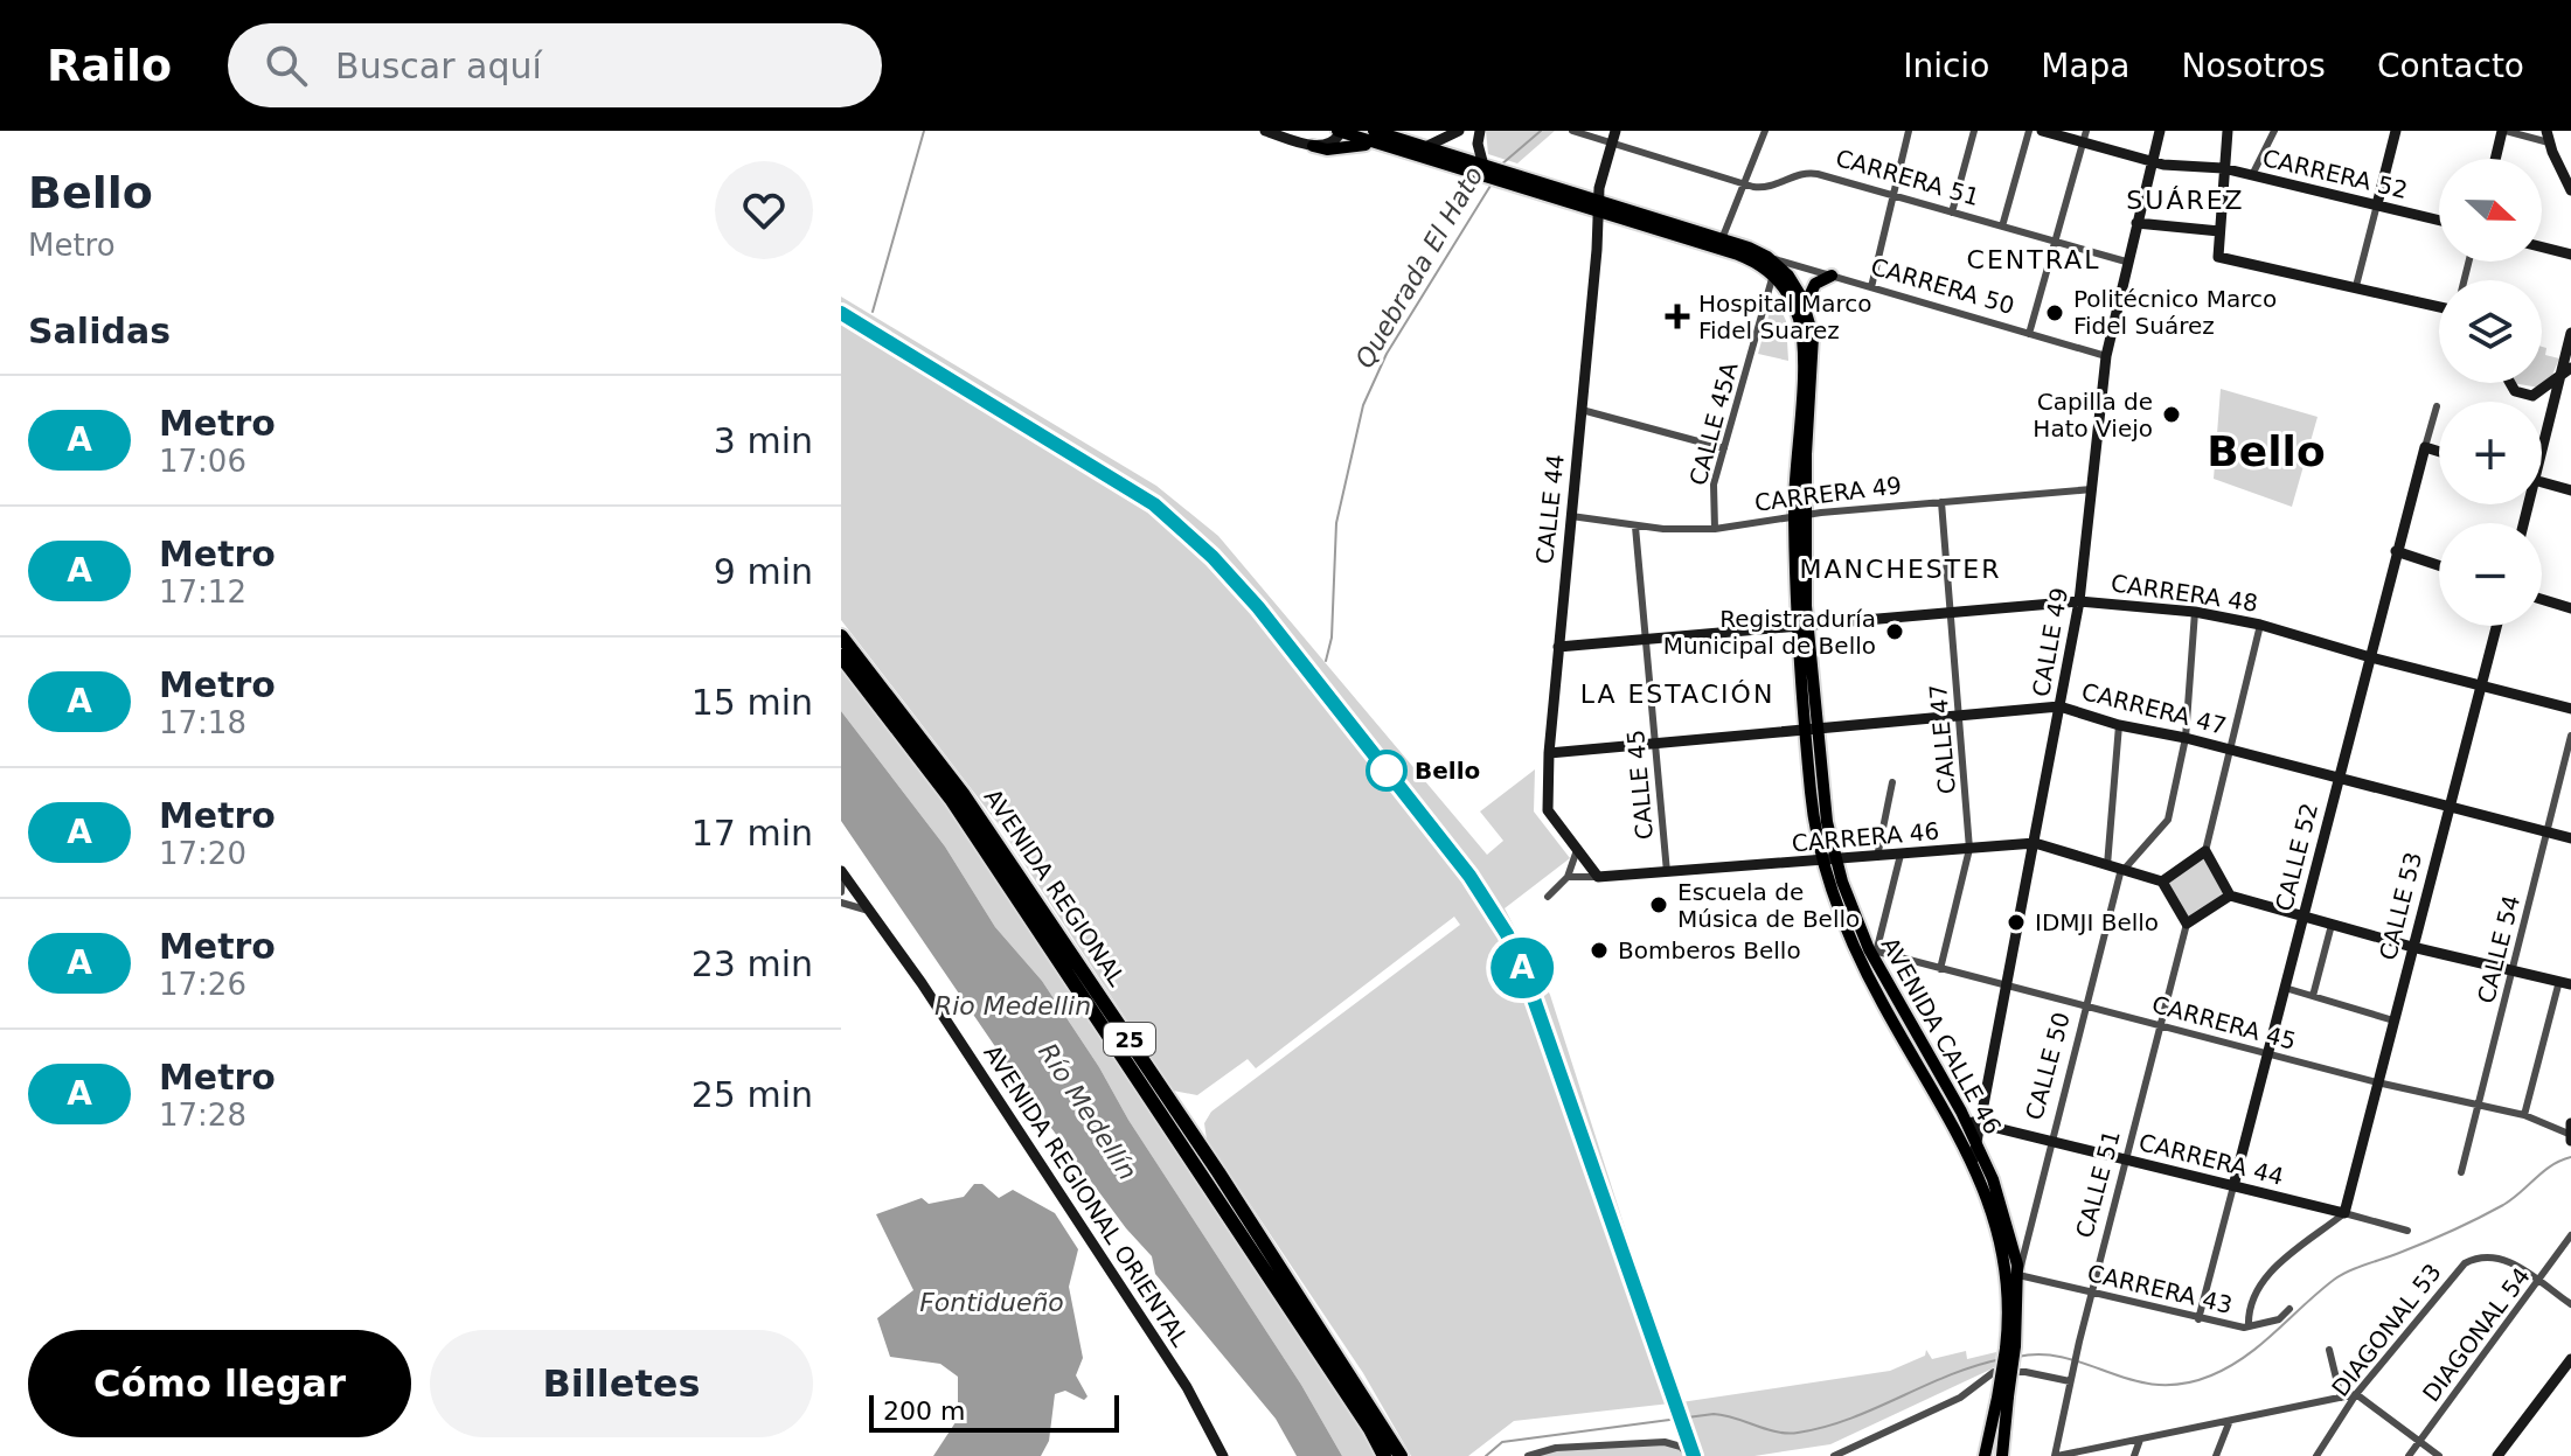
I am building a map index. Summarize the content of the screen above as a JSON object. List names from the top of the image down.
{
  "streets": {
    "highway": ["AVENIDA REGIONAL", "25"],
    "main road": ["AVENIDA CALLE 46"],
    "street": [
      "CARRERA 52",
      "CARRERA 51",
      "CARRERA 50",
      "CALLE 45A",
      "CARRERA 49",
      "CALLE 44",
      "CARRERA 48",
      "CALLE 49",
      "CARRERA 47",
      "CALLE 47",
      "CALLE 45",
      "CARRERA 46",
      "CALLE 52",
      "CALLE 53",
      "CALLE 54",
      "CARRERA 45",
      "CALLE 50",
      "CARRERA 44",
      "CALLE 51",
      "AVENIDA REGIONAL ORIENTAL",
      "CARRERA 43",
      "DIAGONAL 53",
      "DIAGONAL 54"
    ]
  },
  "crossings": [
    ["CARRERA 52", "CALLE 49"],
    ["CARRERA 51", "CALLE 44"],
    ["CARRERA 51", "CALLE 49"],
    ["CARRERA 50", "CALLE 49"],
    ["CARRERA 50", "AVENIDA CALLE 46"],
    ["CALLE 45A", "CARRERA 49"],
    ["CALLE 45A", "AVENIDA CALLE 46"],
    ["CARRERA 49", "CALLE 44"],
    ["CARRERA 49", "CALLE 49"],
    ["CARRERA 49", "CALLE 47"],
    ["CARRERA 49", "CALLE 45"],
    ["CARRERA 49", "AVENIDA CALLE 46"],
    ["CALLE 44", "CARRERA 48"],
    ["CALLE 44", "CARRERA 47"],
    ["CALLE 44", "CARRERA 46"],
    ["CARRERA 48", "CALLE 49"],
    ["CARRERA 48", "CALLE 47"],
    ["CARRERA 48", "CALLE 45"],
    ["CARRERA 48", "CALLE 52"],
    ["CARRERA 48", "CALLE 53"],
    ["CARRERA 48", "AVENIDA CALLE 46"],
    ["CARRERA 48", "CALLE 50"],
    ["CALLE 49", "CARRERA 47"],
    ["CALLE 49", "CARRERA 46"],
    ["CALLE 49", "CARRERA 45"],
    ["CALLE 49", "AVENIDA CALLE 46"],
    ["CALLE 49", "CARRERA 44"],
    ["CARRERA 47", "CALLE 47"],
    ["CARRERA 47", "CALLE 45"],
    ["CARRERA 47", "CALLE 52"],
    ["CARRERA 47", "CALLE 53"],
    ["CARRERA 47", "CALLE 54"],
    ["CARRERA 47", "AVENIDA CALLE 46"],
    ["CARRERA 47", "CALLE 50"],
    ["CALLE 47", "CARRERA 46"],
    ["CALLE 47", "CARRERA 45"],
    ["CALLE 45", "CARRERA 46"],
    ["CARRERA 46", "AVENIDA CALLE 46"],
    ["CARRERA 46", "CALLE 50"],
    ["CALLE 52", "CARRERA 45"],
    ["CALLE 52", "CARRERA 44"],
    ["CALLE 52", "CARRERA 43"],
    ["CALLE 53", "CARRERA 45"],
    ["CALLE 53", "CARRERA 44"],
    ["CALLE 54", "CARRERA 45"],
    ["CARRERA 45", "AVENIDA CALLE 46"],
    ["CARRERA 45", "CALLE 50"],
    ["CARRERA 45", "CALLE 51"],
    ["AVENIDA CALLE 46", "CALLE 50"],
    ["AVENIDA CALLE 46", "CARRERA 44"],
    ["AVENIDA CALLE 46", "CARRERA 43"],
    ["CALLE 50", "CARRERA 44"],
    ["CALLE 50", "CARRERA 43"],
    ["CARRERA 44", "CALLE 51"],
    ["CALLE 51", "CARRERA 43"],
    ["DIAGONAL 53", "DIAGONAL 54"]
  ],
  "districts": [
    "SUÁREZ",
    "CENTRAL",
    "Bello",
    "MANCHESTER",
    "LA ESTACIÓN"
  ],
  "water": [
    "Quebrada El Hato",
    "Rio Medellin",
    "Río Medellín",
    "Fontidueño"
  ],
  "places": {
    "other": [
      "Politécnico Marco Fidel Suárez",
      "Capilla de Hato Viejo",
      "Registraduría Municipal de Bello",
      "Bello",
      "Escuela de Música de Bello",
      "IDMJI Bello",
      "Bomberos Bello"
    ],
    "health": ["Hospital Marco Fidel Suarez"]
  },
  "lines": ["metro line A"],
  "scale_bar": "200 m",
  "north": "right",
  "page": {
    "header": "Railo",
    "search": "Buscar aquí",
    "nav": [
      "Inicio",
      "Mapa",
      "Nosotros",
      "Contacto"
    ],
    "heading": [
      ["Bello", "Metro"],
      "Salidas"
    ],
    "on_map": "A",
    "map_buttons": ["+", "−"],
    "list": [
      {
        "mark": "A",
        "name": "Metro",
        "note": "17:06",
        "value": "3 min"
      },
      {
        "mark": "A",
        "name": "Metro",
        "note": "17:12",
        "value": "9 min"
      },
      {
        "mark": "A",
        "name": "Metro",
        "note": "17:18",
        "value": "15 min"
      },
      {
        "mark": "A",
        "name": "Metro",
        "note": "17:20",
        "value": "17 min"
      },
      {
        "mark": "A",
        "name": "Metro",
        "note": "17:26",
        "value": "23 min"
      },
      {
        "mark": "A",
        "name": "Metro",
        "note": "17:28",
        "value": "25 min"
      }
    ],
    "buttons": ["Cómo llegar", "Billetes"],
    "scale": "200 m"
  }
}
